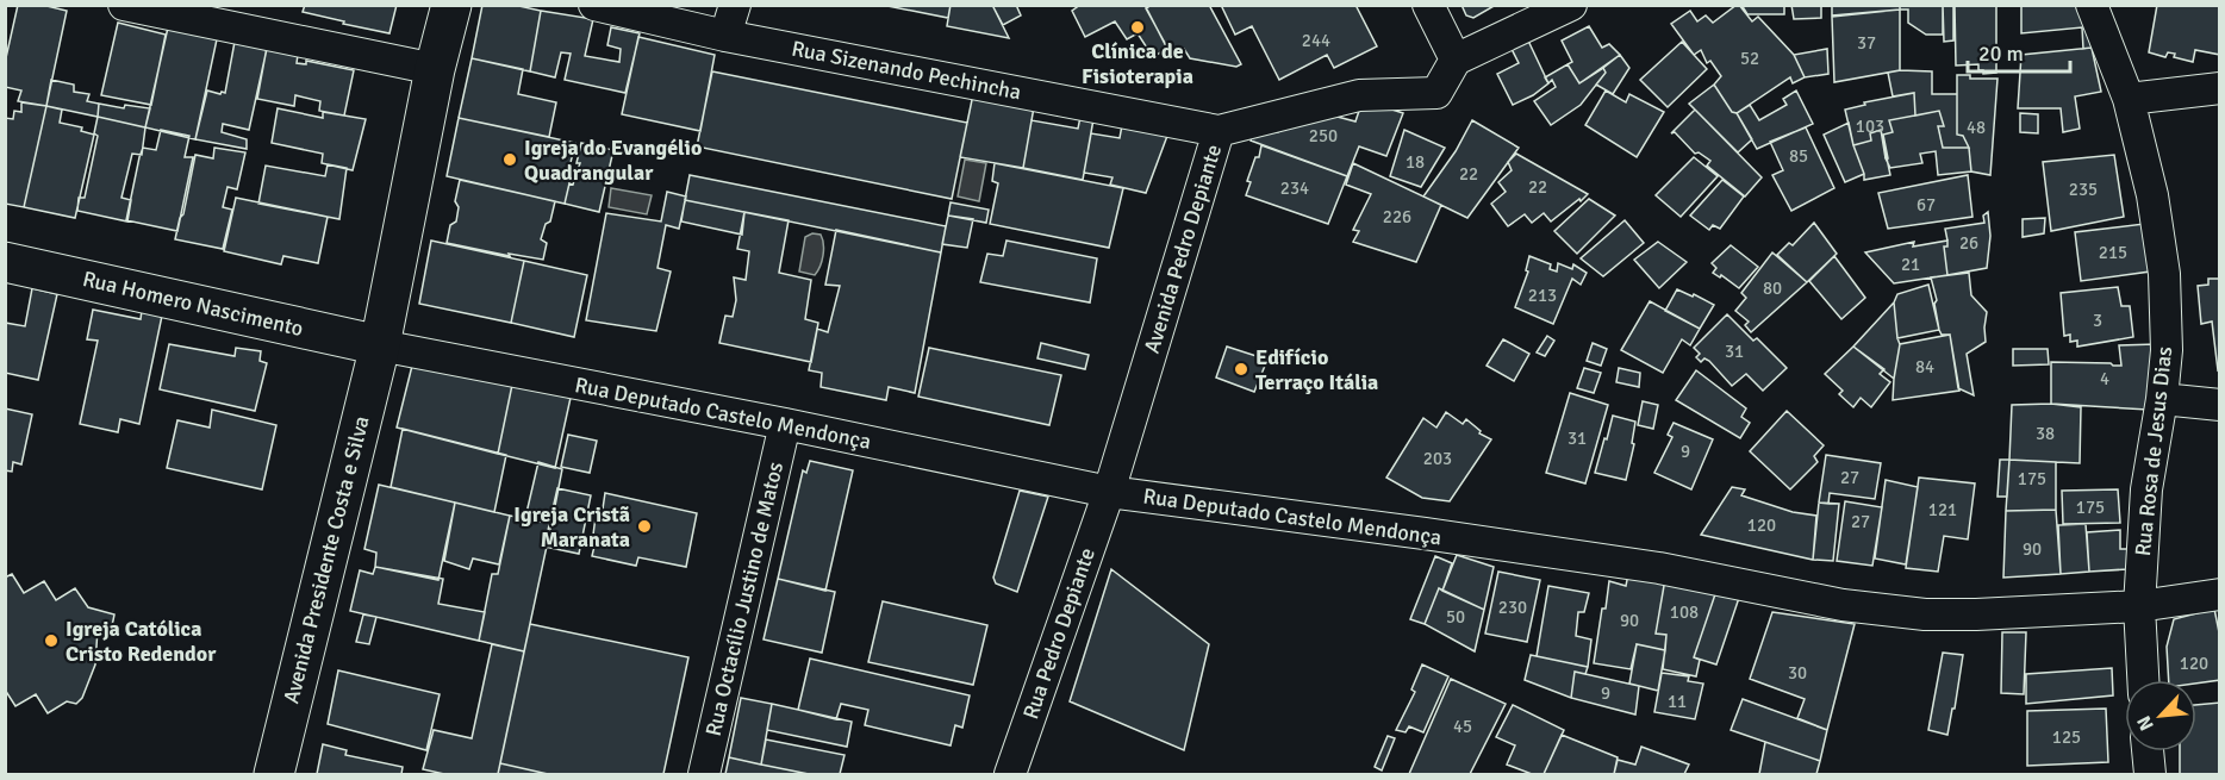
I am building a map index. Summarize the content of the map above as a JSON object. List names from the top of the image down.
{
  "streets": {
    "street": [
      "Rua Sizenando Pechincha",
      "Avenida Pedro Depiante",
      "Rua Homero Nascimento",
      "Rua Deputado Castelo Mendonça",
      "Rua Rosa de Jesus Dias",
      "Avenida Presidente Costa e Silva",
      "Rua Octacílio Justino de Matos",
      "Rua Pedro Depiante"
    ]
  },
  "crossings": [
    ["Rua Sizenando Pechincha", "Avenida Pedro Depiante"],
    ["Avenida Pedro Depiante", "Rua Deputado Castelo Mendonça"],
    ["Avenida Pedro Depiante", "Rua Pedro Depiante"],
    ["Rua Homero Nascimento", "Rua Deputado Castelo Mendonça"],
    ["Rua Homero Nascimento", "Avenida Presidente Costa e Silva"],
    ["Rua Deputado Castelo Mendonça", "Rua Rosa de Jesus Dias"],
    ["Rua Deputado Castelo Mendonça", "Avenida Presidente Costa e Silva"],
    ["Rua Deputado Castelo Mendonça", "Rua Octacílio Justino de Matos"],
    ["Rua Deputado Castelo Mendonça", "Rua Pedro Depiante"]
  ],
  "places": [
    "Clínica de Fisioterapia",
    "Igreja do Evangélio Quadrangular",
    "Edifício Terraço Itália",
    "Igreja Cristã Maranata",
    "Igreja Católica Cristo Redendor"
  ],
  "house_numbers": [
    "244",
    "37",
    "52",
    "103",
    "48",
    "250",
    "85",
    "18",
    "22",
    "22",
    "234",
    "235",
    "67",
    "226",
    "26",
    "215",
    "21",
    "80",
    "213",
    "3",
    "31",
    "84",
    "4",
    "38",
    "31",
    "9",
    "203",
    "27",
    "175",
    "175",
    "121",
    "27",
    "120",
    "90",
    "230",
    "108",
    "50",
    "90",
    "120",
    "30",
    "9",
    "11",
    "45",
    "125"
  ],
  "scale_bar": "20 m",
  "north": "bottom left"
}
